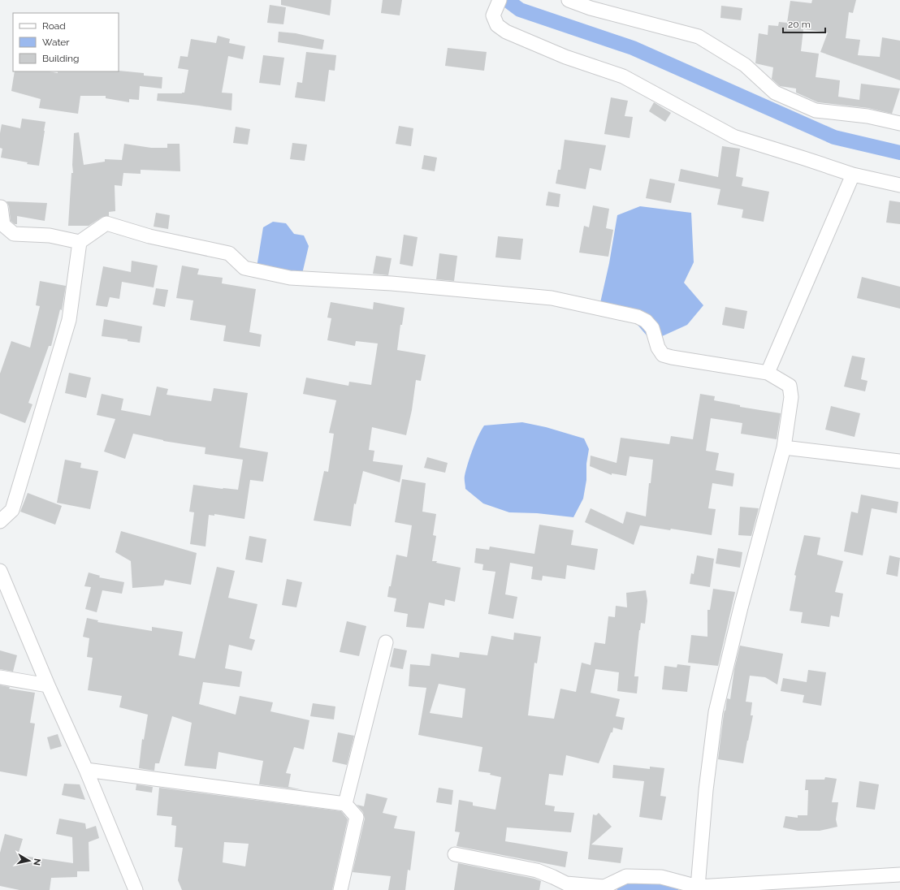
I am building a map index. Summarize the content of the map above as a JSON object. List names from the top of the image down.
{
  "legend": ["Road", "Water", "Building"],
  "scale_bar": "20 m",
  "north": "right"
}
